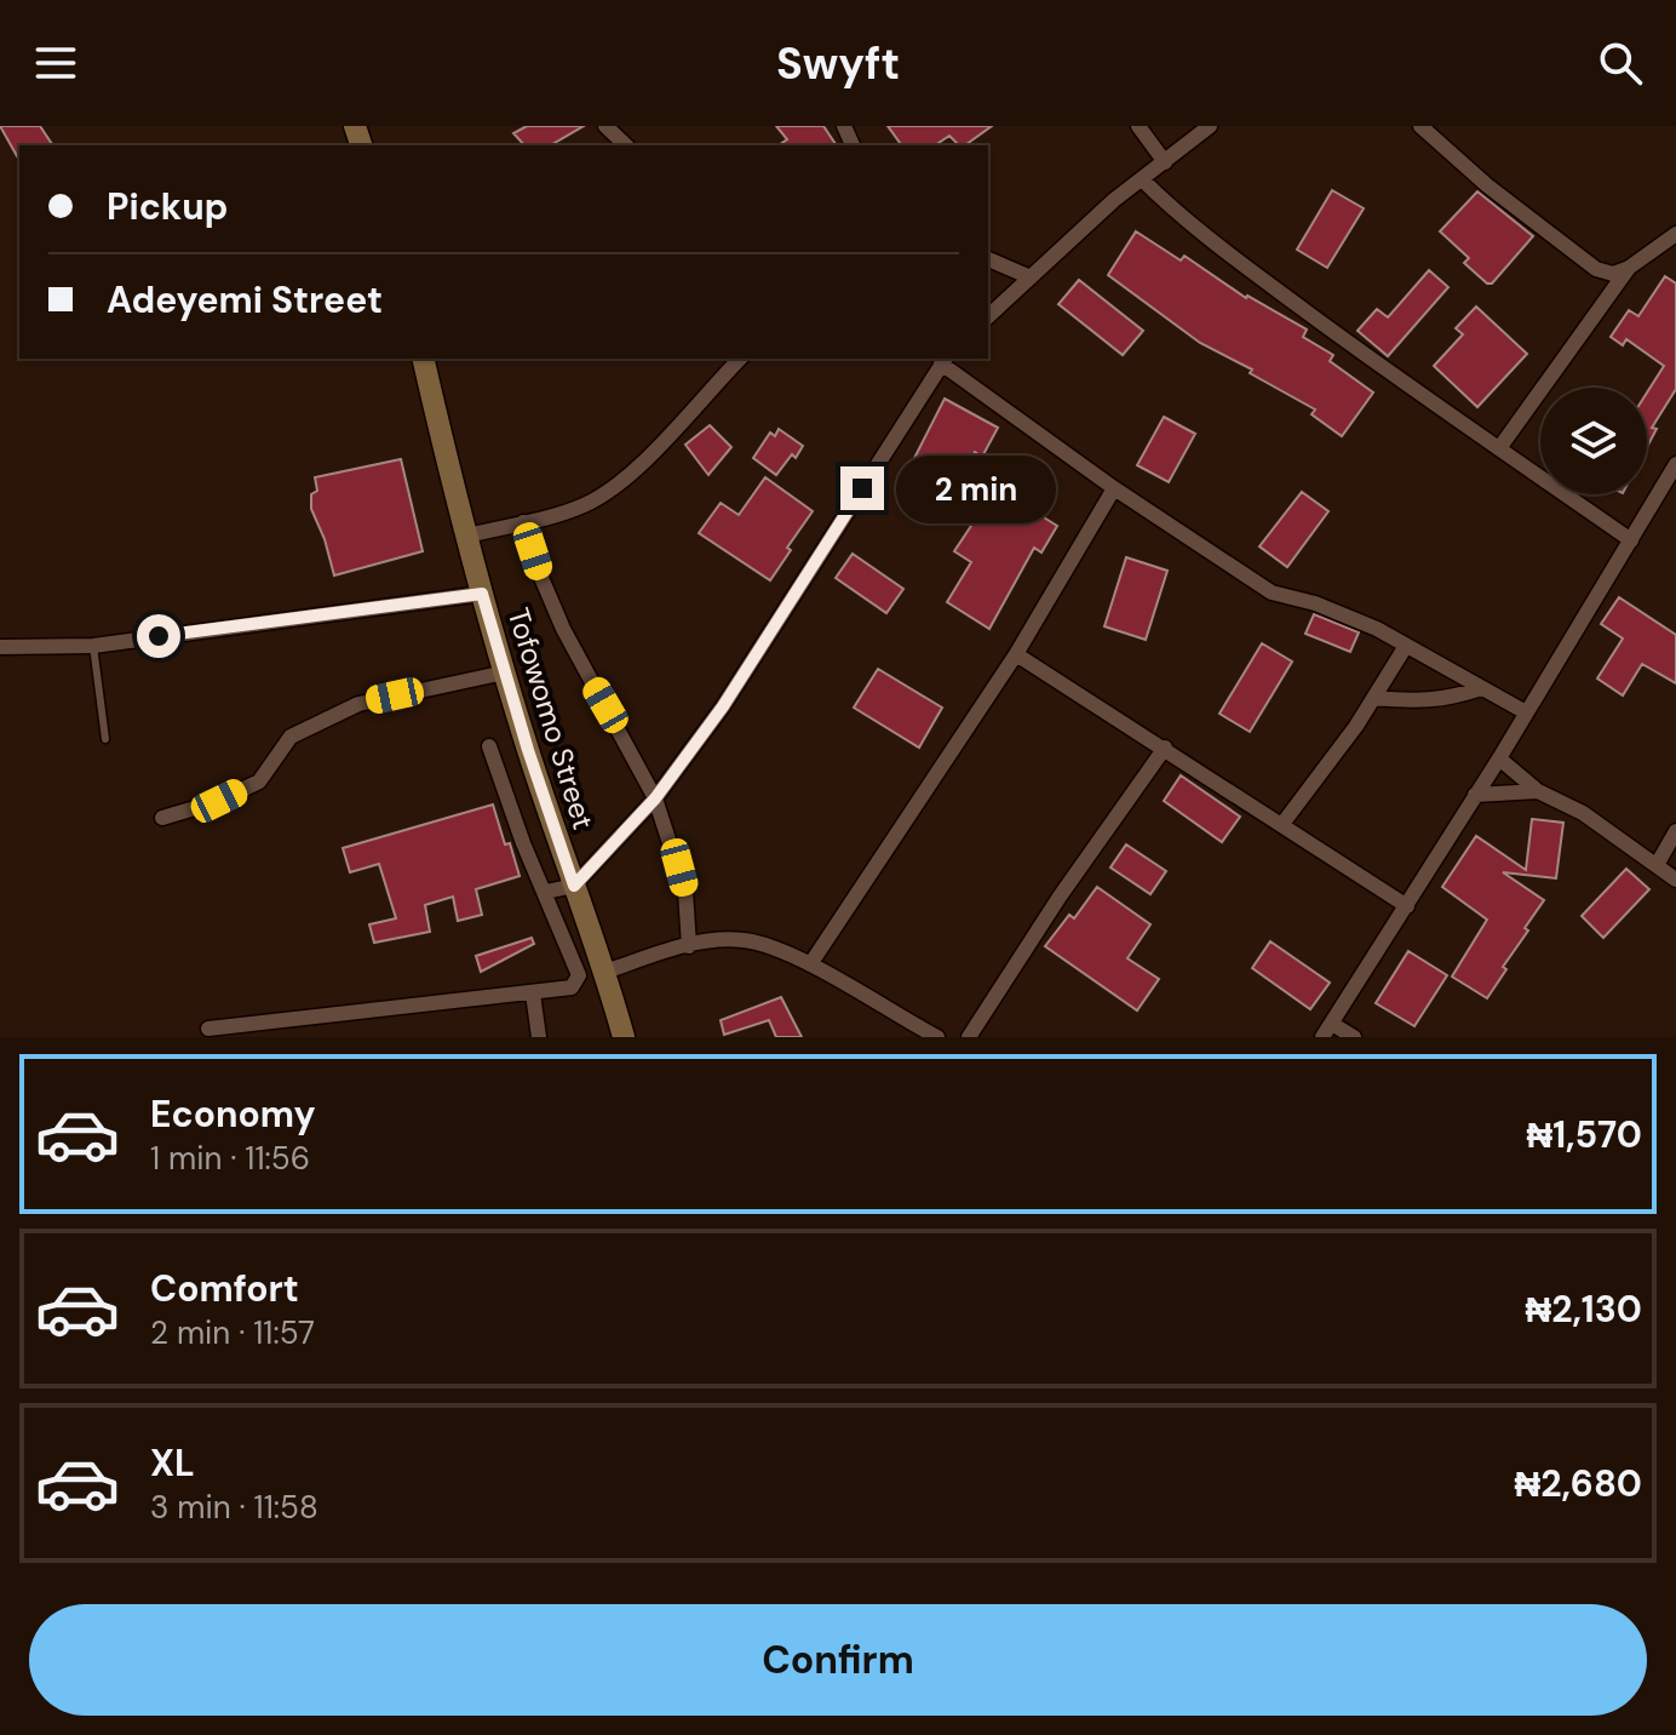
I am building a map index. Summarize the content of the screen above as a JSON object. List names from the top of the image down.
{
  "streets": {
    "street": ["Tofowomo Street"]
  },
  "page": {
    "header": "Swyft",
    "banner": ["Pickup", "Adeyemi Street"],
    "bubble": "2 min",
    "list": [
      {
        "name": "Economy",
        "note": "1 min · 11:56",
        "value": "₦1,570"
      },
      {
        "name": "Comfort",
        "note": "2 min · 11:57",
        "value": "₦2,130"
      },
      {
        "name": "XL",
        "note": "3 min · 11:58",
        "value": "₦2,680"
      }
    ],
    "buttons": "Confirm"
  }
}
